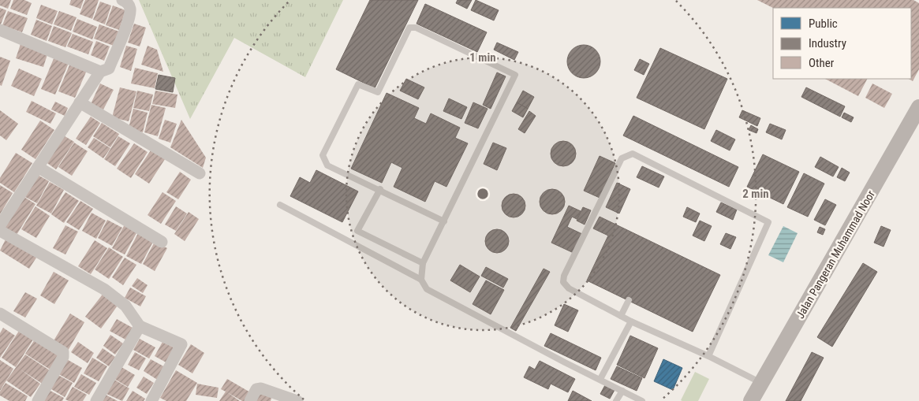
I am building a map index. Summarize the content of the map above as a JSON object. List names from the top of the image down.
{
  "streets": {
    "main road": ["Jalan Pangeran Muhammad Noor"]
  },
  "legend": ["Public", "Industry", "Other"],
  "rings": ["1 min", "2 min"]
}
